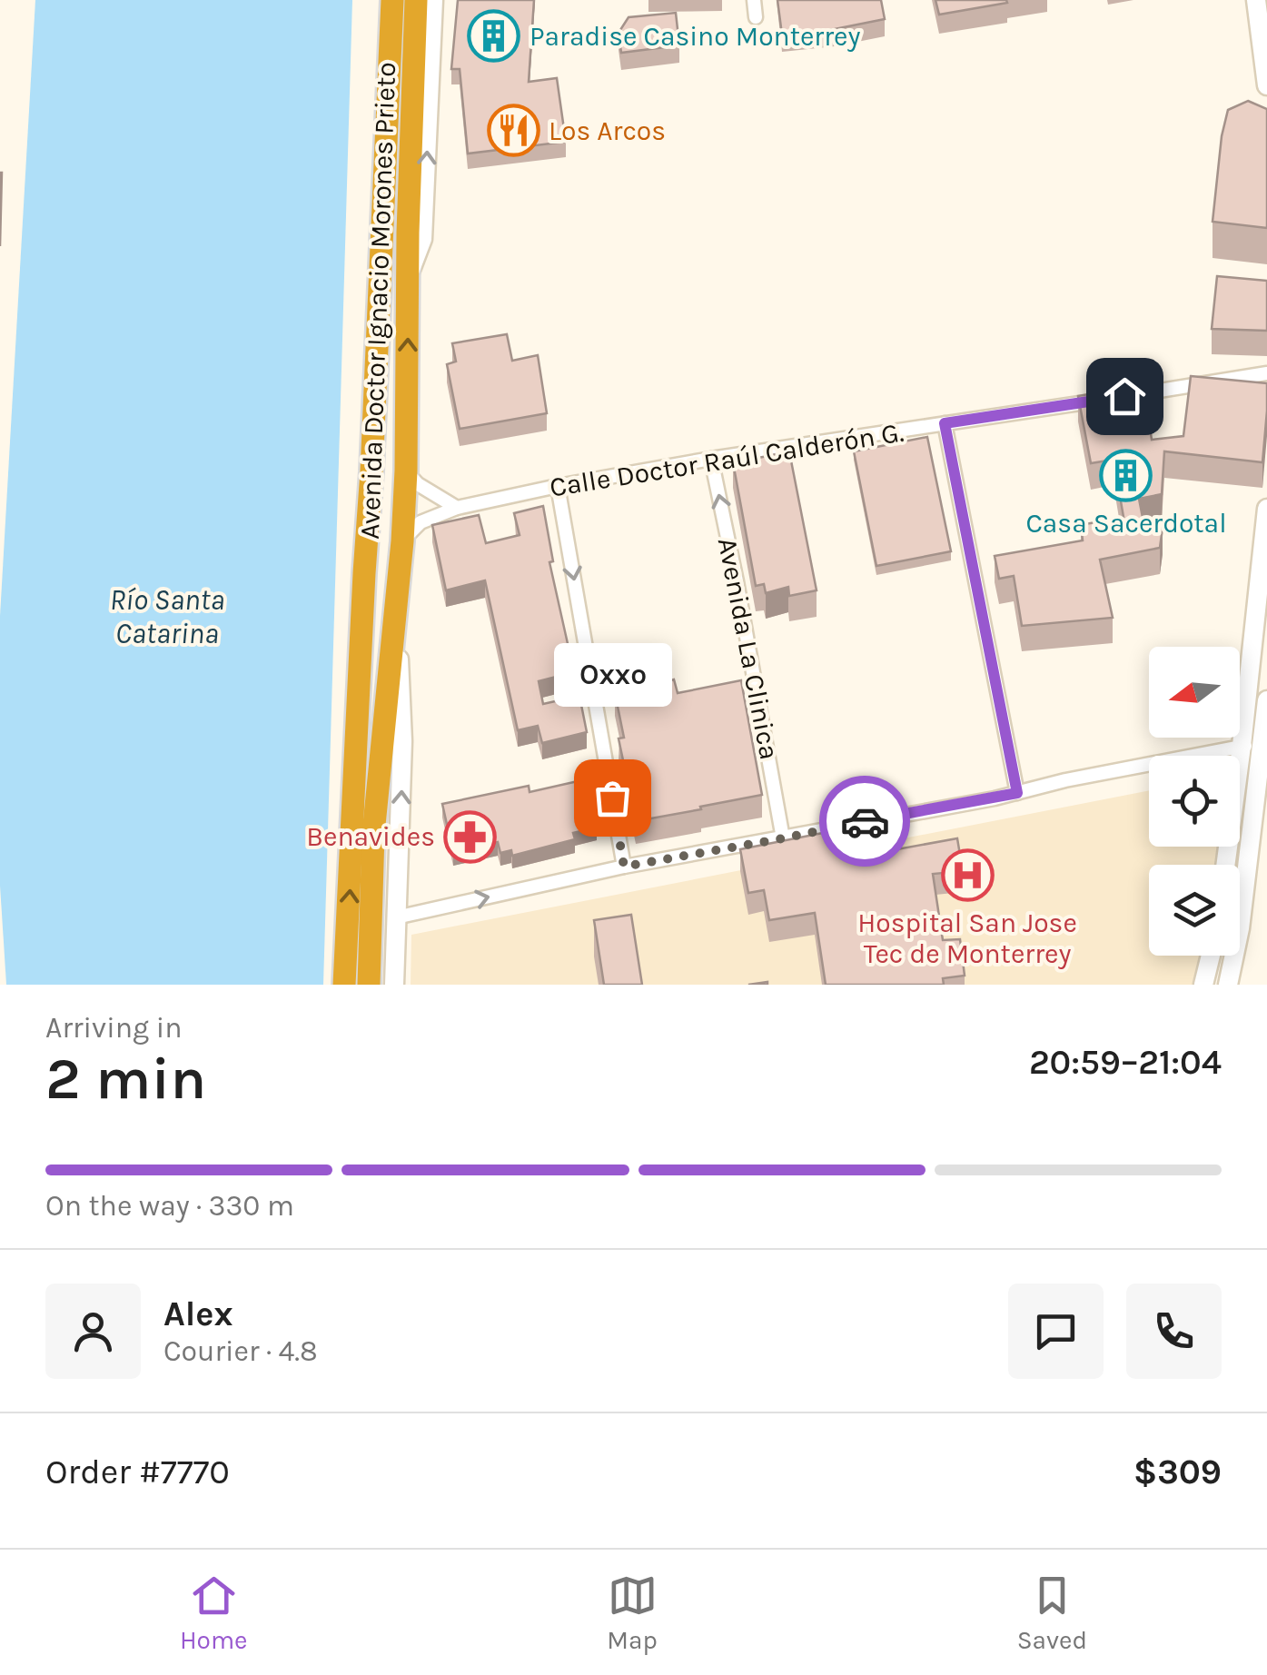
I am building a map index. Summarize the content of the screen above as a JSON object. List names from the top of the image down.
{
  "streets": {
    "highway": ["Avenida Doctor Ignacio Morones Prieto"],
    "street": ["Calle Doctor Raúl Calderón G.", "Avenida La Clinica"]
  },
  "crossings": [
    ["Avenida Doctor Ignacio Morones Prieto", "Calle Doctor Raúl Calderón G."],
    ["Calle Doctor Raúl Calderón G.", "Avenida La Clinica"]
  ],
  "one_way": ["Avenida La Clinica"],
  "water": ["Río Santa Catarina"],
  "places": {
    "building": ["Paradise Casino Monterrey", "Casa Sacerdotal"],
    "restaurant": ["Los Arcos"],
    "other": ["Oxxo"],
    "pharmacy": ["Benavides"],
    "hospital": ["Hospital San Jose Tec de Monterrey"]
  },
  "north": "left",
  "page": {
    "bubble": "Oxxo",
    "heading": ["2 min", "Arriving in", "20:59–21:04"],
    "panel": [
      "Alex",
      "Courier · 4.8",
      "Order #7770",
      "$309"
    ],
    "bar": "On the way · 330 m",
    "tabs": ["Home", "Map", "Saved"]
  }
}
